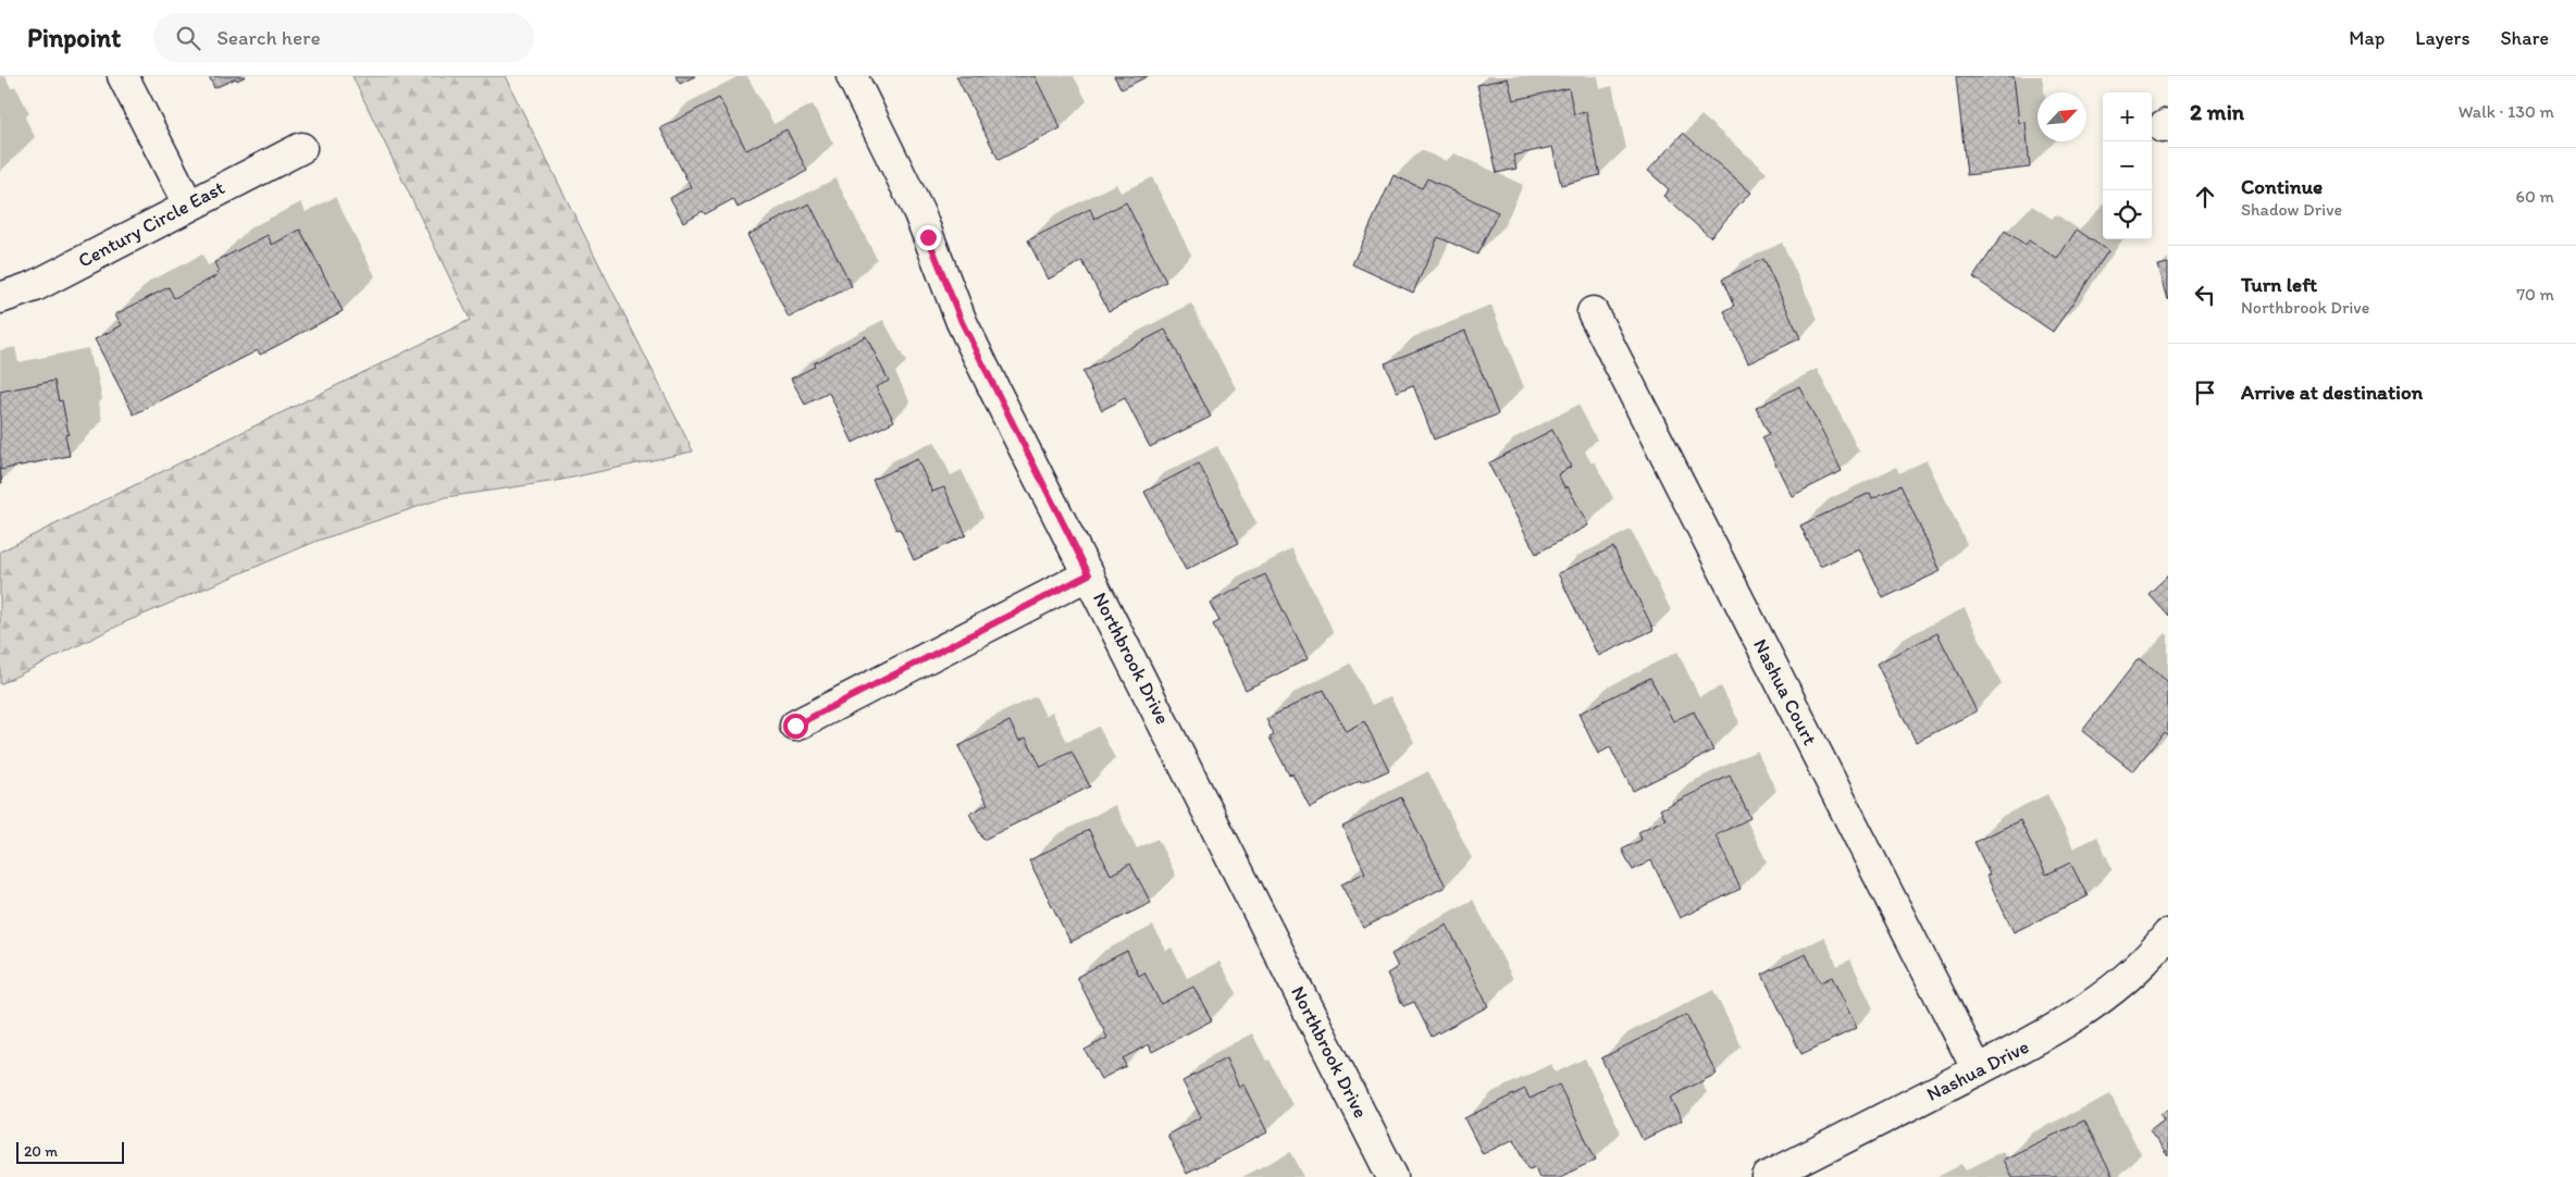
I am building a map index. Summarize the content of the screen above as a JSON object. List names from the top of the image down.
{
  "streets": {
    "street": [
      "Century Circle East",
      "Northbrook Drive",
      "Nashua Court",
      "Nashua Drive"
    ]
  },
  "crossings": [
    ["Nashua Court", "Nashua Drive"]
  ],
  "scale_bar": "20 m",
  "north": "top right",
  "page": {
    "header": "Pinpoint",
    "search": "Search here",
    "nav": ["Map", "Layers", "Share"],
    "heading": ["2 min", "Walk · 130 m"],
    "map_buttons": ["+", "−"],
    "list": [
      ["Continue", "Shadow Drive", "60 m"],
      ["Turn left", "Northbrook Drive", "70 m"],
      "Arrive at destination"
    ],
    "scale": "20 m"
  }
}
